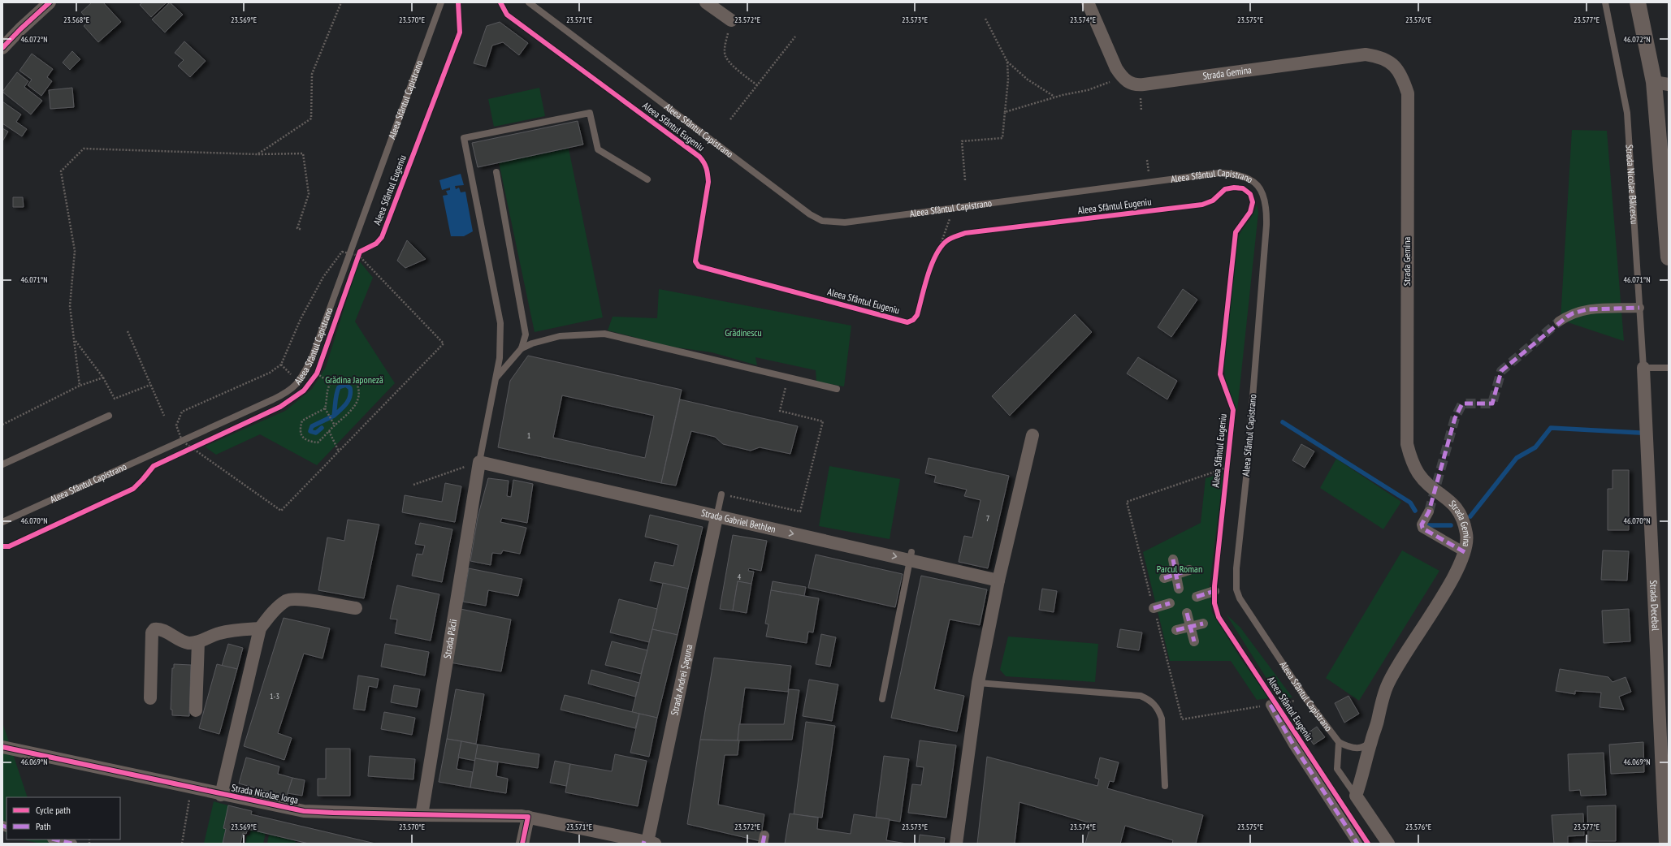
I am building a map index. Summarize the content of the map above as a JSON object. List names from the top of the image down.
{
  "streets": {
    "street": [
      "Strada Gemina",
      "Strada Gabriel Bethlen",
      "Strada Decebal",
      "Strada Păcii",
      "Strada Andrei Șaguna",
      "Strada Nicolae Iorga"
    ],
    "lane": ["Aleea Sfântul Capistrano", "Strada Nicolae Bălcescu"],
    "cycle path": ["Aleea Sfântul Eugeniu"]
  },
  "crossings": [
    ["Strada Nicolae Bălcescu", "Strada Decebal"],
    ["Strada Gabriel Bethlen", "Strada Păcii"],
    ["Strada Gabriel Bethlen", "Strada Andrei Șaguna"],
    ["Strada Păcii", "Strada Nicolae Iorga"],
    ["Strada Andrei Șaguna", "Strada Nicolae Iorga"]
  ],
  "one_way": ["Strada Gabriel Bethlen"],
  "parks": ["Grădinescu", "Grădina Japoneză", "Parcul Roman"],
  "house_numbers": [
    "1",
    "7",
    "4",
    "1-3"
  ],
  "legend": ["Cycle path", "Path"],
  "coordinates": [
    "23.568°E",
    "23.569°E",
    "23.570°E",
    "23.571°E",
    "23.572°E",
    "23.573°E",
    "23.574°E",
    "23.575°E",
    "23.576°E",
    "23.577°E",
    "46.072°N",
    "46.071°N",
    "46.070°N",
    "46.069°N"
  ]
}
